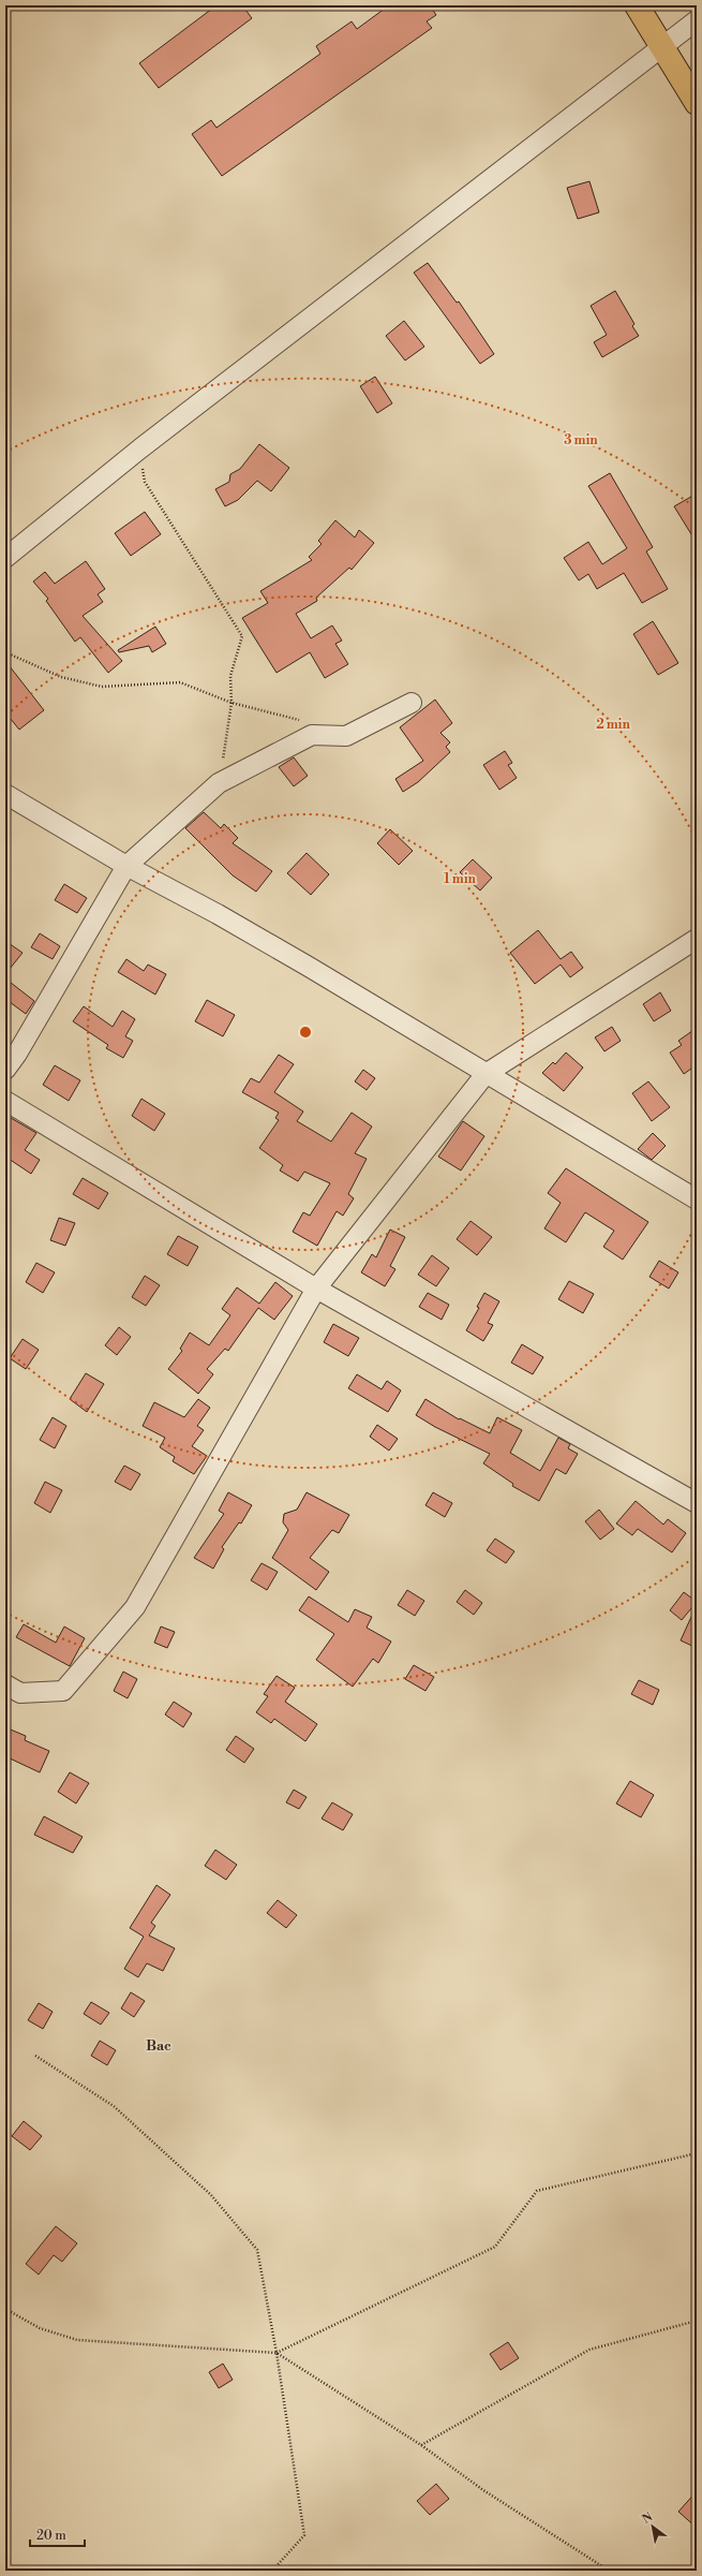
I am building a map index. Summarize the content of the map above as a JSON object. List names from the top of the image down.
{
  "districts": ["Bac"],
  "scale_bar": "20 m",
  "north": "top left",
  "rings": ["3 min", "2 min", "1 min"]
}
